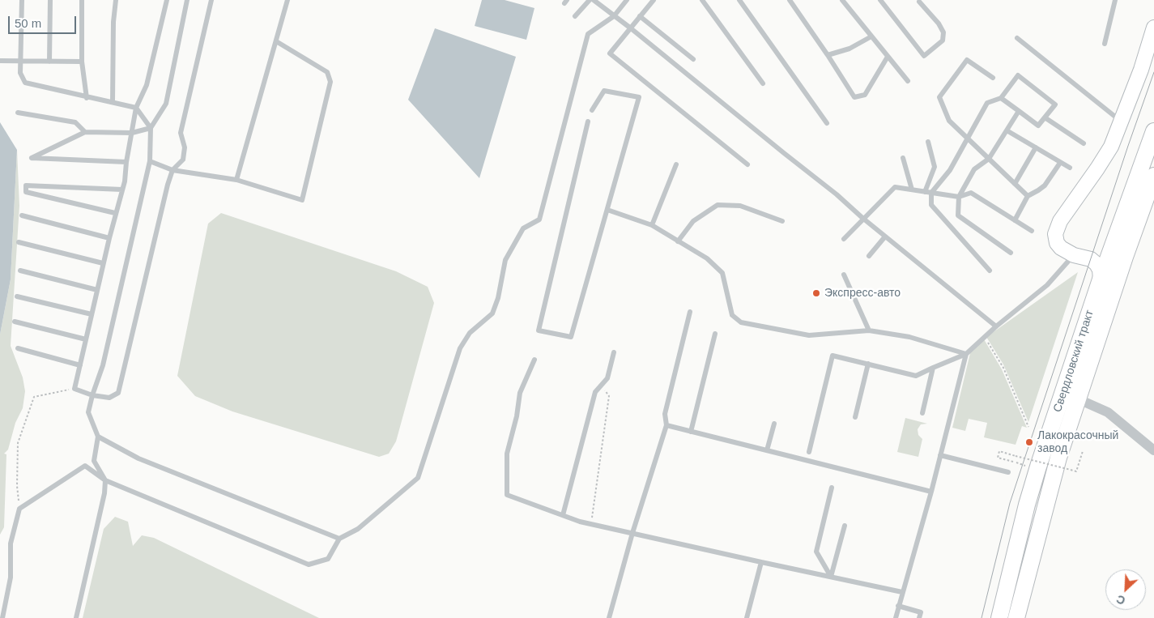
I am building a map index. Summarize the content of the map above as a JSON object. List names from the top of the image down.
{
  "streets": {
    "main road": ["Свердловский тракт"]
  },
  "places": ["Экспресс-авто", "Лакокрасочный завод"],
  "scale_bar": "50 m",
  "north": "bottom left"
}
